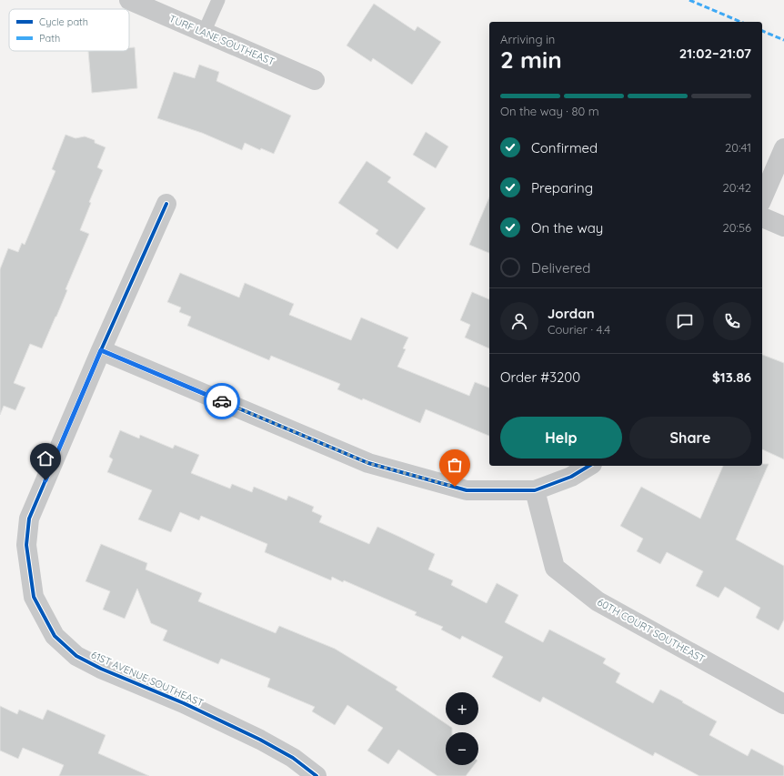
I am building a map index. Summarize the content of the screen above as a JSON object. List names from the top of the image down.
{
  "streets": {
    "street": ["TURF LANE SOUTHEAST", "60TH COURT SOUTHEAST", "61ST AVENUE SOUTHEAST"]
  },
  "legend": ["Cycle path", "Path"],
  "page": {
    "heading": ["2 min", "Arriving in", "21:02–21:07"],
    "panel": [
      "Jordan",
      "Courier · 4.4",
      "Order #3200",
      "$13.86"
    ],
    "bar": "On the way · 80 m",
    "list": [
      ["Confirmed", "20:41"],
      ["Preparing", "20:42"],
      ["On the way", "20:56"],
      "Delivered"
    ],
    "buttons": ["Help", "Share"],
    "map_buttons": ["+", "−"]
  }
}
